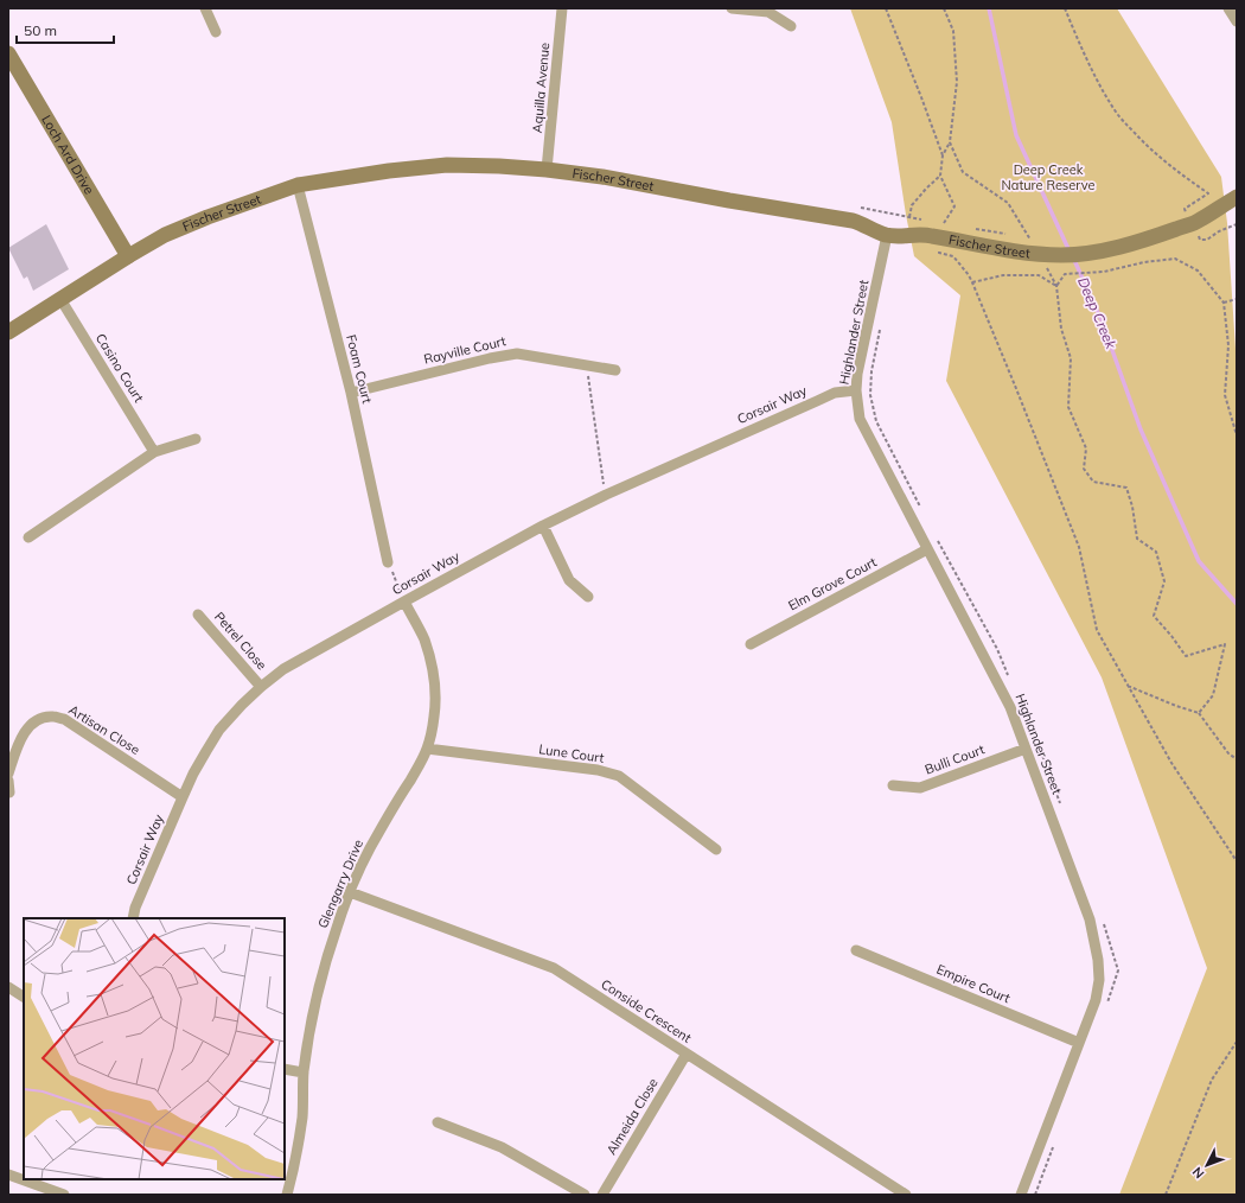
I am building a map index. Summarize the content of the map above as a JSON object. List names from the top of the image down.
{
  "streets": {
    "street": [
      "Aquilla Avenue",
      "Loch Ard Drive",
      "Fischer Street",
      "Highlander Street",
      "Rayville Court",
      "Casino Court",
      "Foam Court",
      "Corsair Way",
      "Elm Grove Court",
      "Petrel Close",
      "Artisan Close",
      "Lune Court",
      "Bulli Court",
      "Glengarry Drive",
      "Empire Court",
      "Conside Crescent",
      "Almeida Close"
    ]
  },
  "crossings": [
    ["Aquilla Avenue", "Fischer Street"],
    ["Loch Ard Drive", "Fischer Street"],
    ["Fischer Street", "Highlander Street"],
    ["Fischer Street", "Casino Court"],
    ["Fischer Street", "Foam Court"],
    ["Highlander Street", "Corsair Way"],
    ["Highlander Street", "Elm Grove Court"],
    ["Highlander Street", "Bulli Court"],
    ["Highlander Street", "Empire Court"],
    ["Rayville Court", "Foam Court"],
    ["Corsair Way", "Petrel Close"],
    ["Corsair Way", "Artisan Close"],
    ["Corsair Way", "Glengarry Drive"],
    ["Lune Court", "Glengarry Drive"],
    ["Glengarry Drive", "Conside Crescent"],
    ["Conside Crescent", "Almeida Close"]
  ],
  "water": ["Deep Creek"],
  "parks": ["Deep Creek Nature Reserve"],
  "scale_bar": "50 m",
  "north": "bottom left"
}
